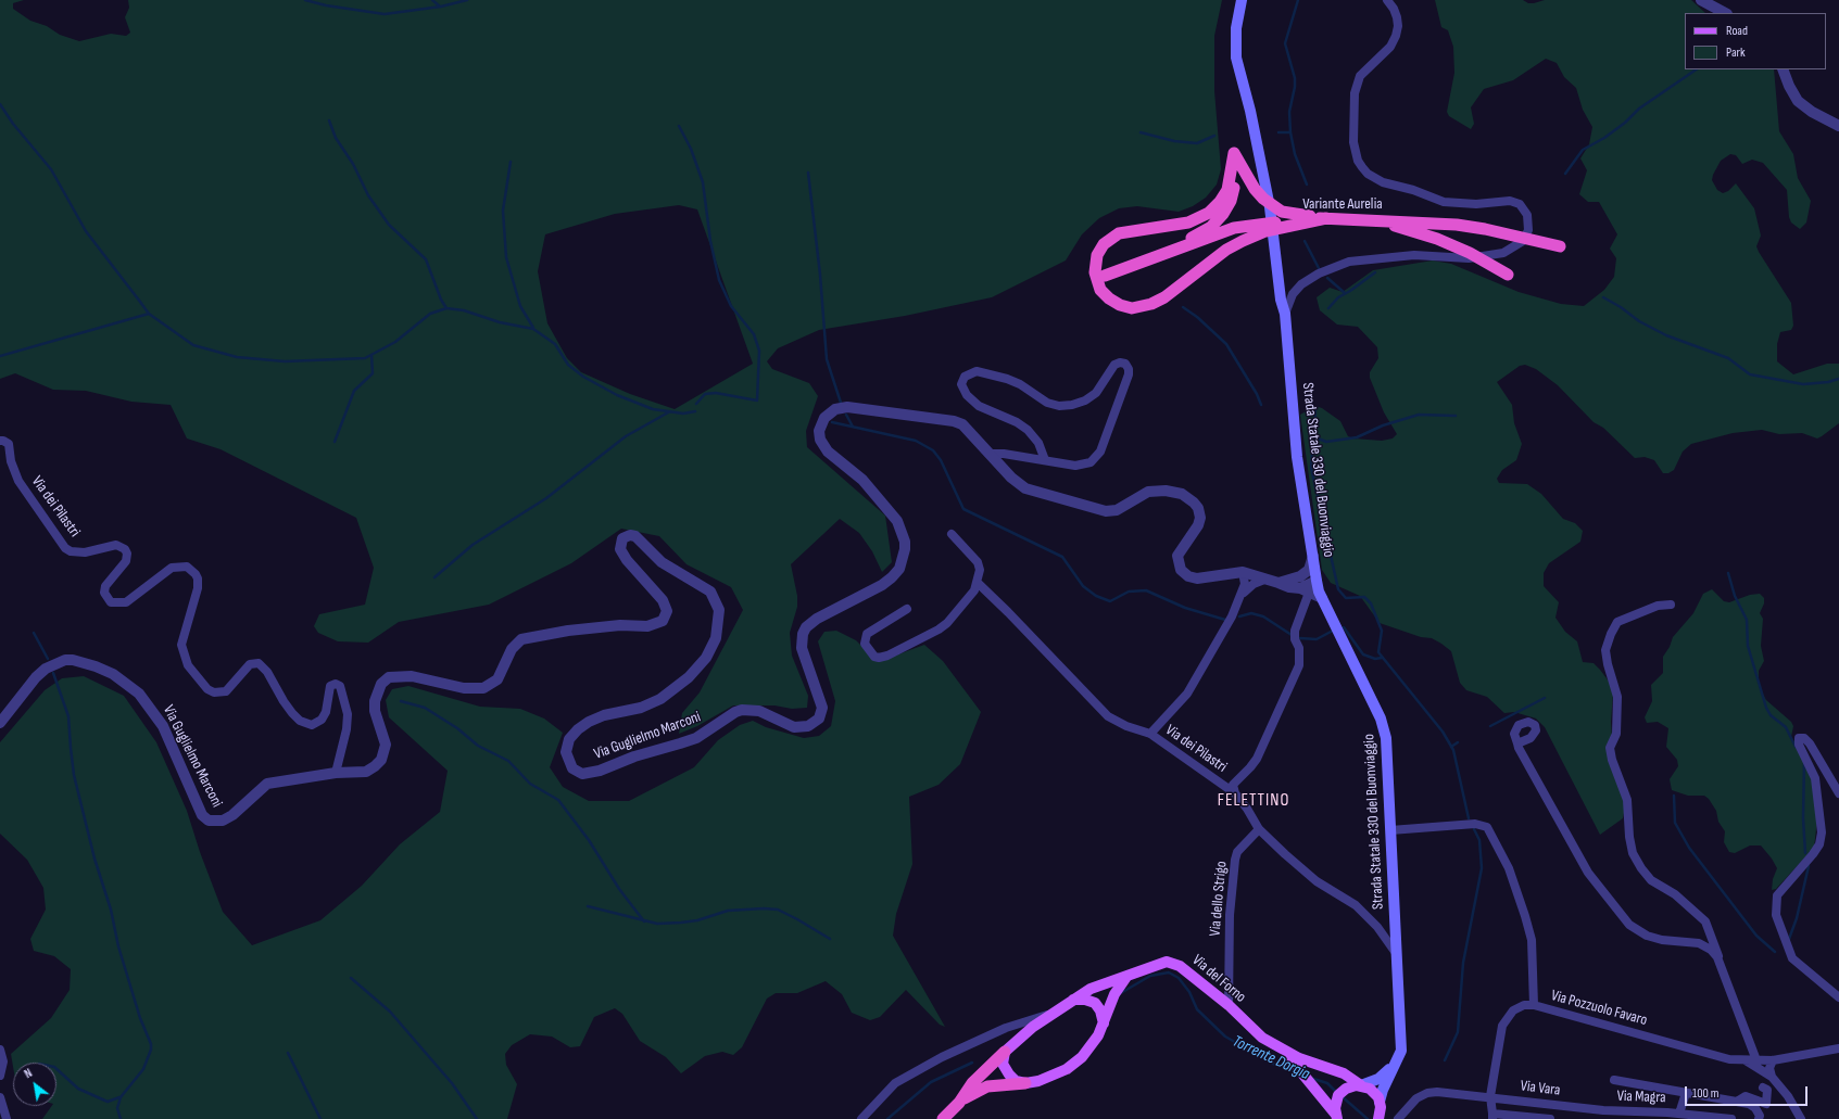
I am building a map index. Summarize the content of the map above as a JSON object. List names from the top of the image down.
{
  "streets": {
    "highway": ["Variante Aurelia"],
    "main road": ["Strada Statale 330 del Buonviaggio", "Via del Forno"],
    "street": [
      "Via dei Pilastri",
      "Via Guglielmo Marconi",
      "Via dello Strigo",
      "Via Pozzuolo Favaro",
      "Via Vara",
      "Via Magra"
    ]
  },
  "crossings": [
    ["Strada Statale 330 del Buonviaggio", "Via dei Pilastri"],
    ["Strada Statale 330 del Buonviaggio", "Via Guglielmo Marconi"],
    ["Strada Statale 330 del Buonviaggio", "Via Pozzuolo Favaro"],
    ["Via dei Pilastri", "Via Guglielmo Marconi"],
    ["Via dei Pilastri", "Via dello Strigo"],
    ["Via dello Strigo", "Via del Forno"],
    ["Via Vara", "Via Magra"]
  ],
  "districts": ["FELETTINO"],
  "water": ["Torrente Dorgia"],
  "legend": ["Road", "Park"],
  "scale_bar": "100 m",
  "north": "top left"
}
